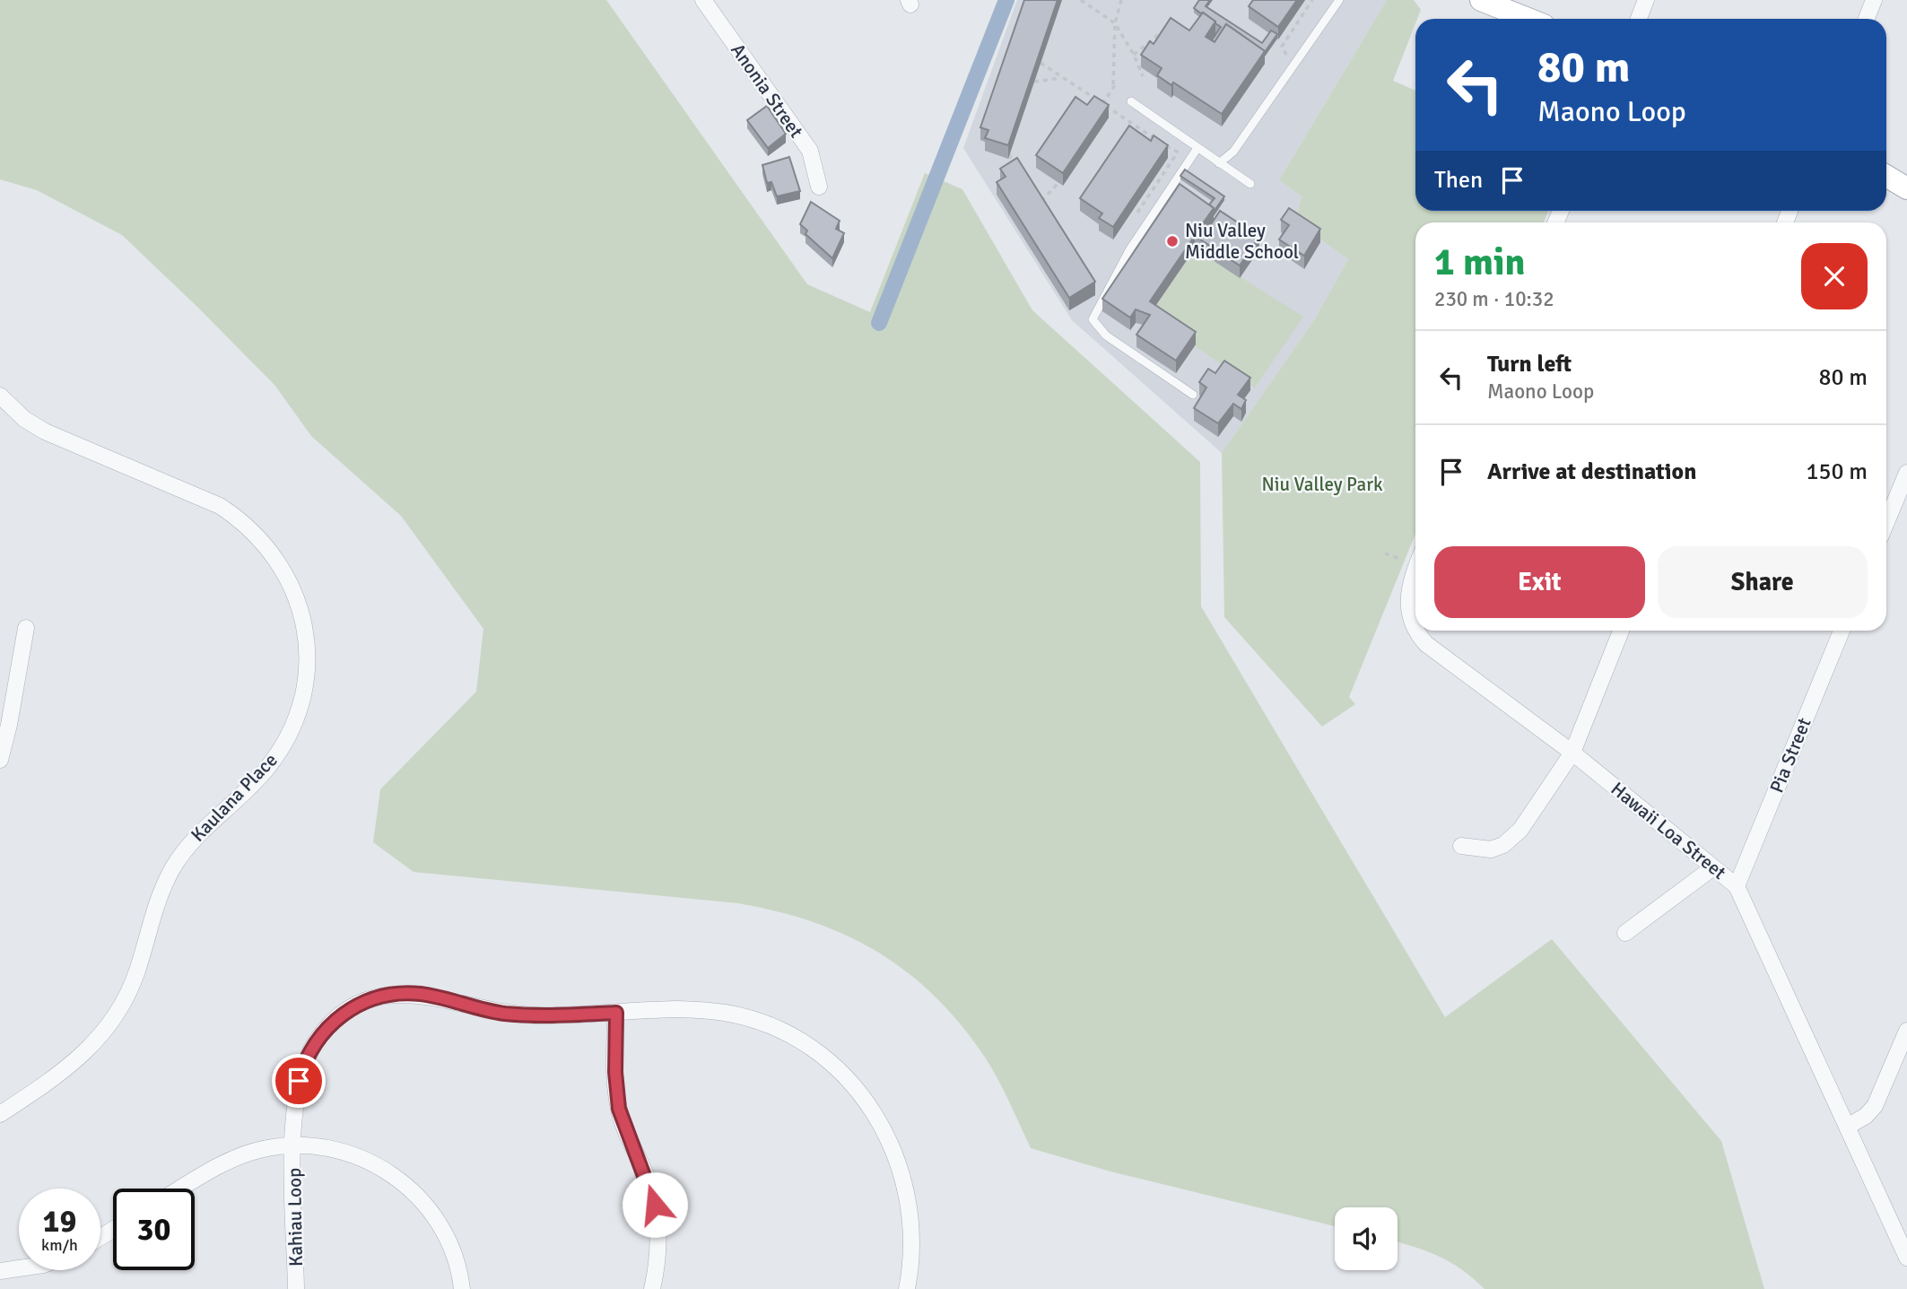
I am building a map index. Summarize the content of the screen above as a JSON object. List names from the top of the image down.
{
  "streets": {
    "street": [
      "Anonia Street",
      "Pia Street",
      "Kaulana Place",
      "Hawaii Loa Street",
      "Kahiau Loop"
    ]
  },
  "crossings": [
    ["Pia Street", "Hawaii Loa Street"]
  ],
  "parks": ["Niu Valley Park"],
  "places": ["Niu Valley Middle School"],
  "page": {
    "turn": ["80 m", "Maono Loop"],
    "then": "Then",
    "heading": ["1 min", "230 m · 10:32"],
    "list": [
      {
        "name": "Turn left",
        "note": "Maono Loop",
        "value": "80 m"
      },
      {
        "name": "Arrive at destination",
        "value": "150 m"
      }
    ],
    "buttons": ["Exit", "Share"],
    "speed": "19 km/h",
    "limit": "30"
  }
}
